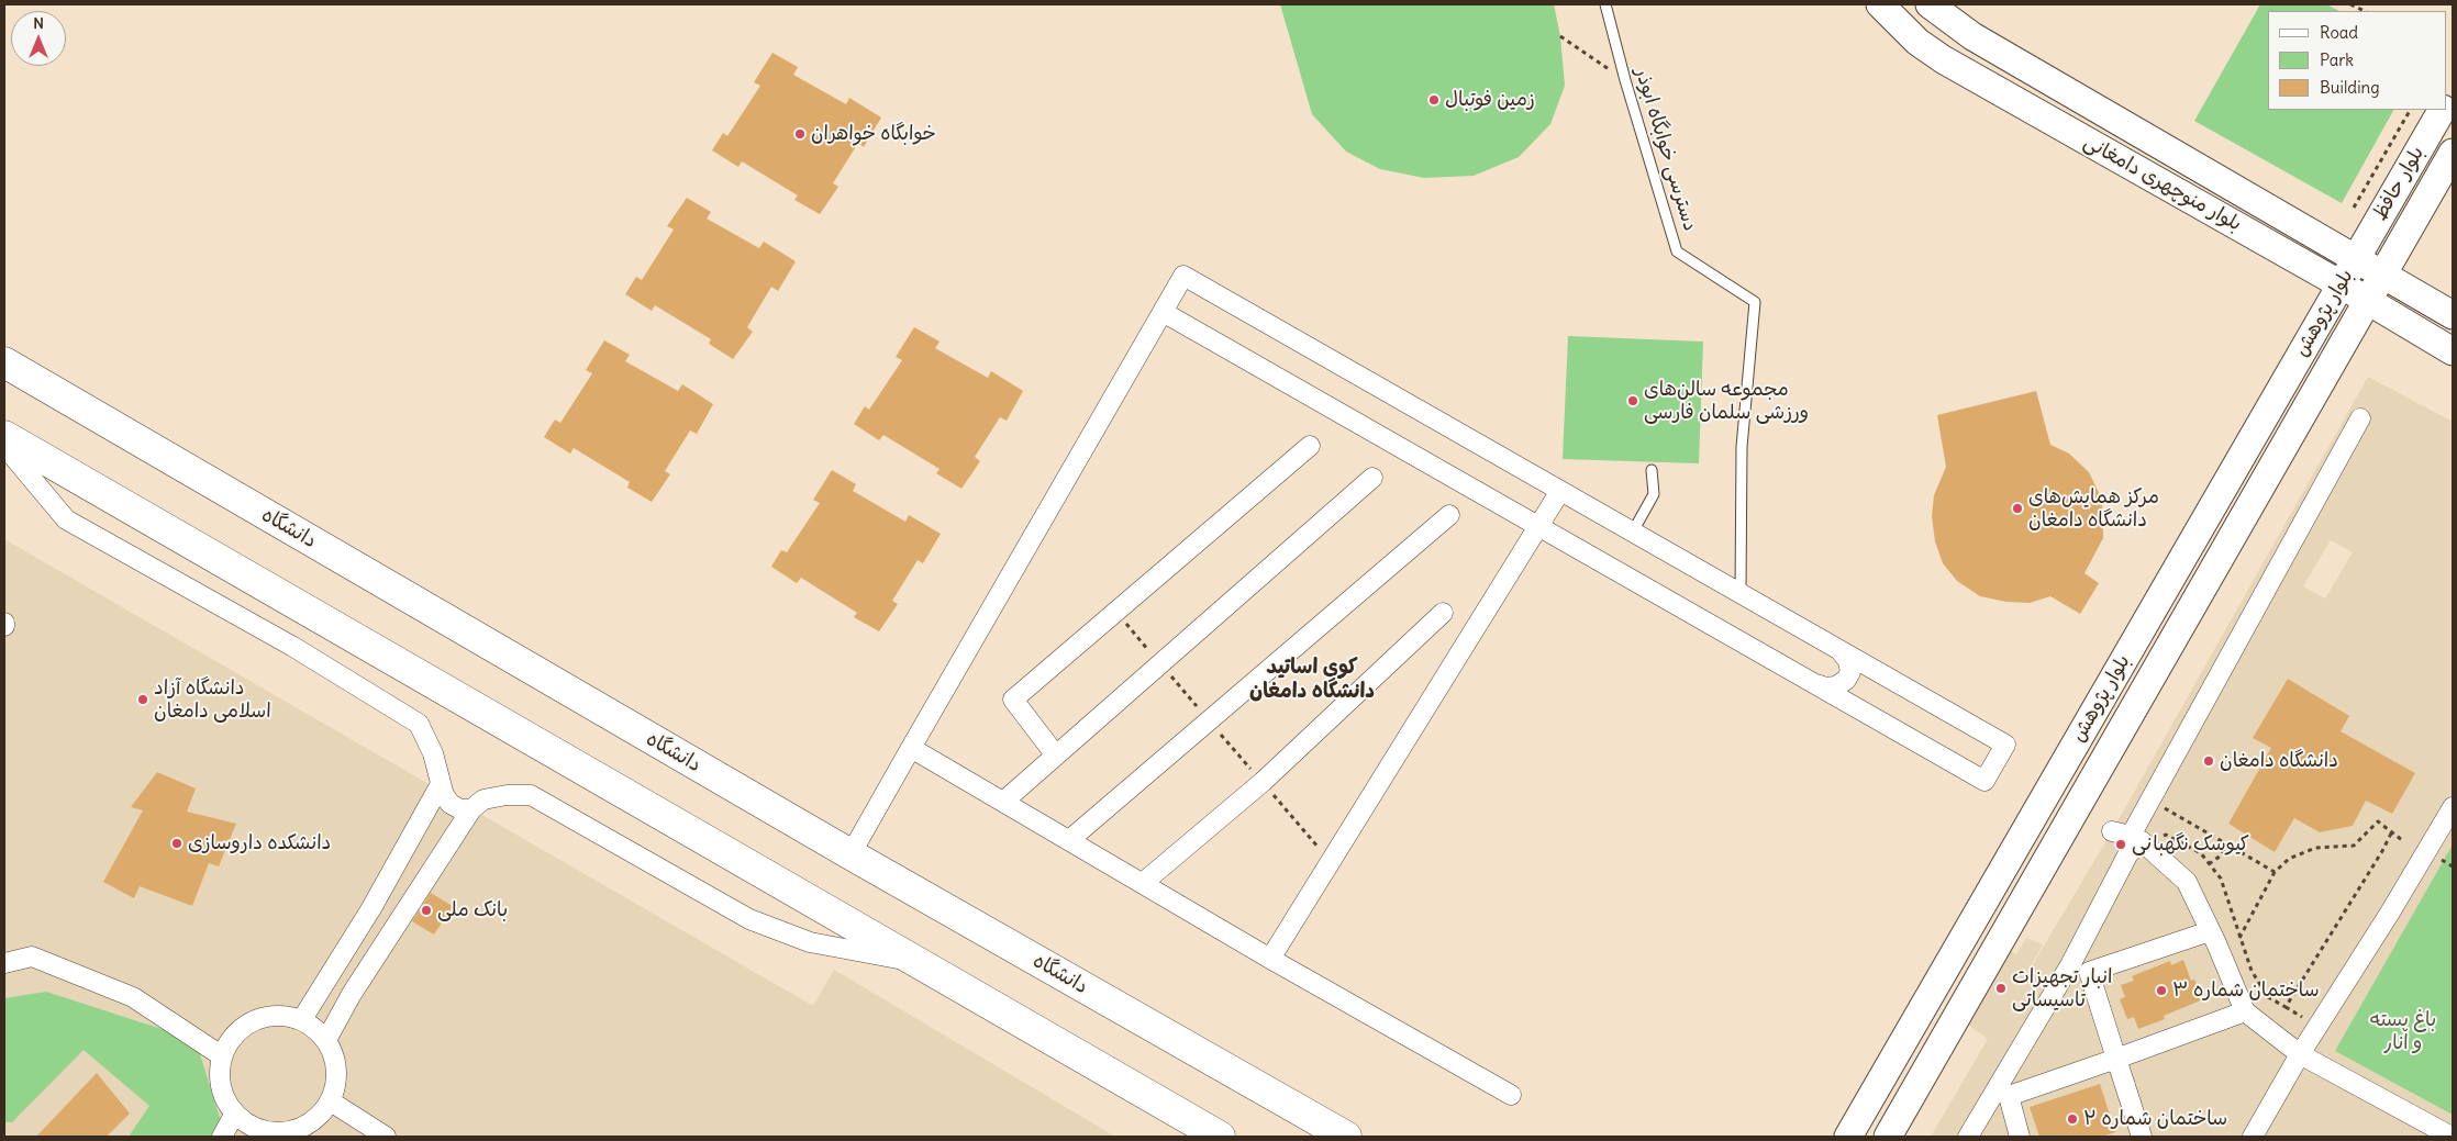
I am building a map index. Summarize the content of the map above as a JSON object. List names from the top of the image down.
{
  "streets": {
    "highway": ["دانشگاه"],
    "street": ["بلوار منوچهری دامغانی", "بلوار حافظ", "بلوار پژوهش"],
    "lane": ["دسترسی خوابگاه ابوذر"]
  },
  "crossings": [
    ["بلوار منوچهری دامغانی", "بلوار حافظ"],
    ["بلوار منوچهری دامغانی", "بلوار پژوهش"],
    ["بلوار حافظ", "بلوار پژوهش"]
  ],
  "districts": ["کوی اساتید دانشگاه دامغان"],
  "parks": ["باغ پسته و انار"],
  "places": [
    "زمین فوتبال",
    "خوابگاه خواهران",
    "مجموعه سالن‌های ورزشی سلمان فارسی",
    "مرکز همایش‌های دانشگاه دامغان",
    "دانشگاه آزاد اسلامی دامغان",
    "دانشگاه دامغان",
    "دانشکده داروسازی",
    "کیوسک نگهبانی",
    "بانک ملی",
    "انبار تجهیزات تاسیساتی",
    "ساختمان شماره ۳",
    "ساختمان شماره ۲"
  ],
  "legend": ["Road", "Park", "Building"],
  "north": "top"
}
